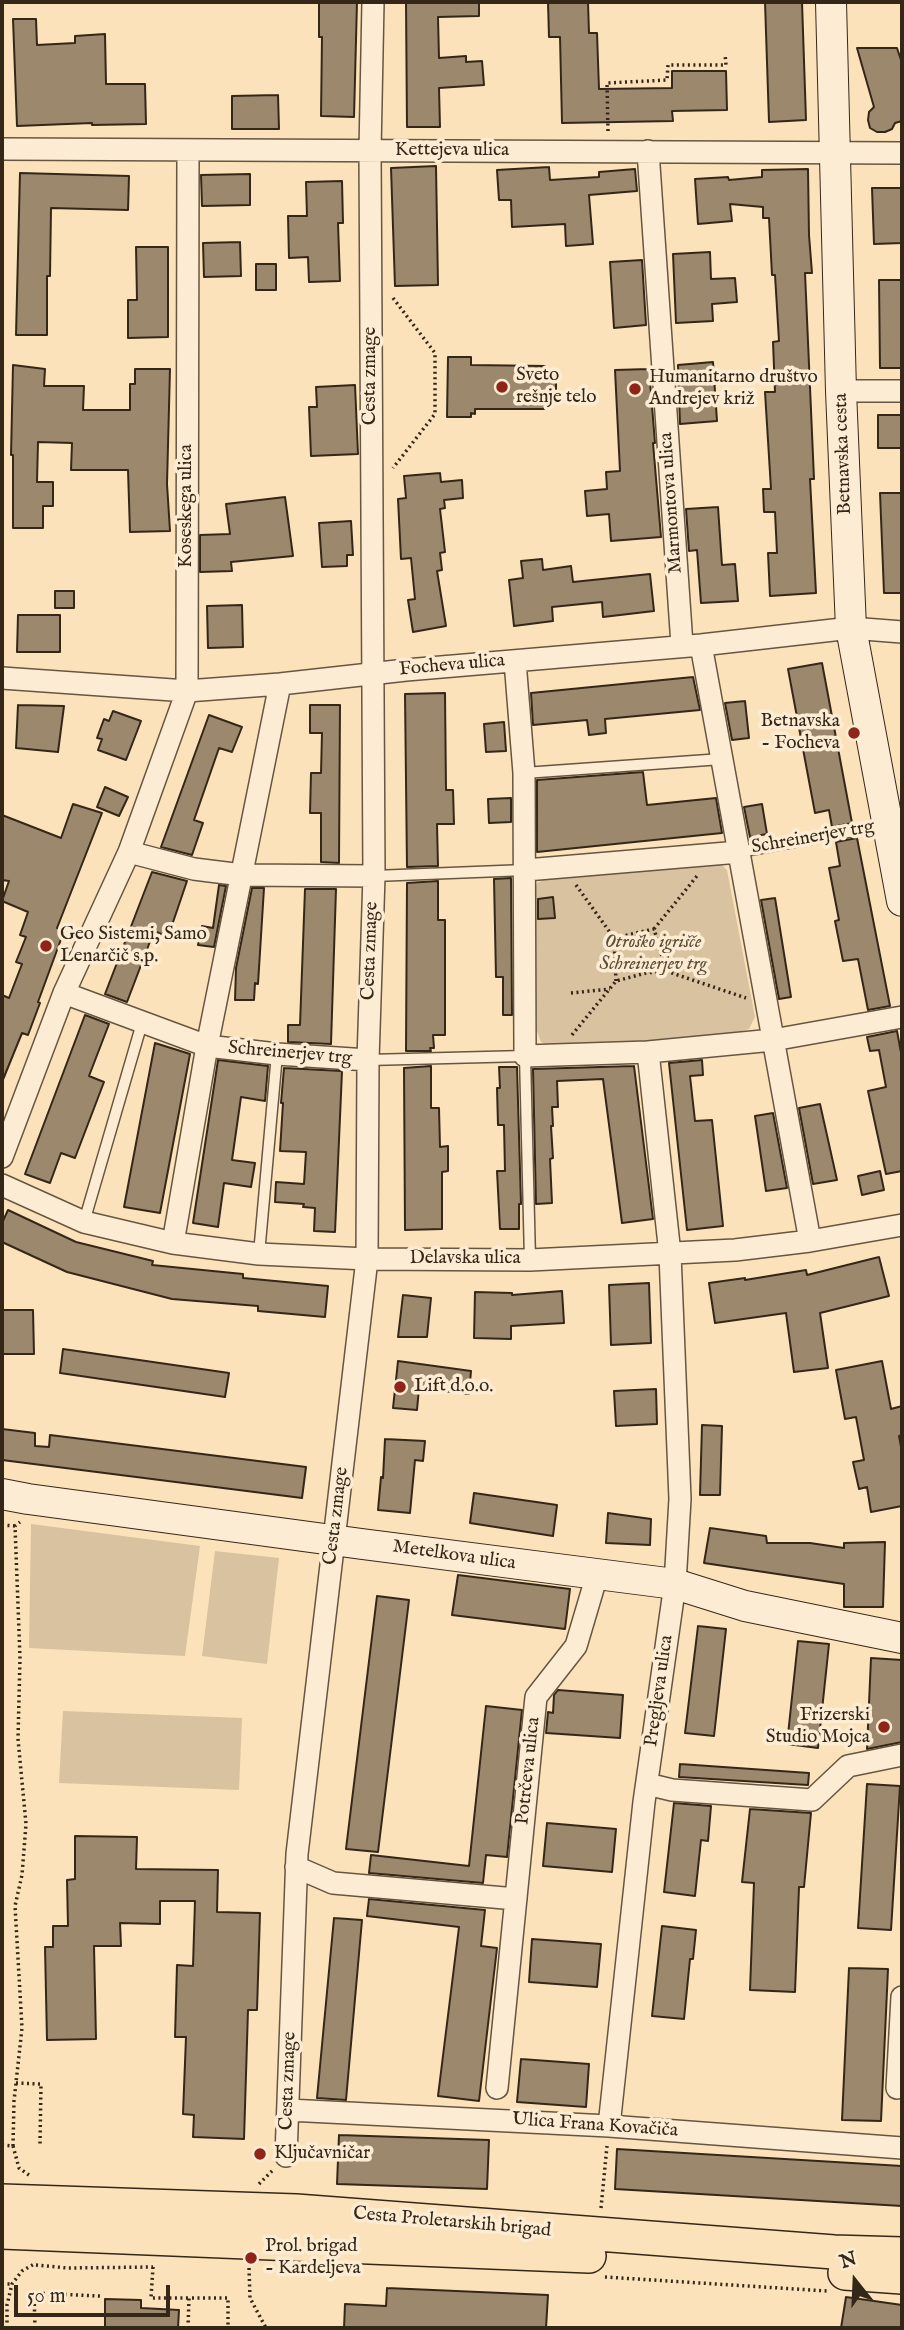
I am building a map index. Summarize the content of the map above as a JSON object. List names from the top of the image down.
{
  "streets": {
    "main road": ["Cesta Proletarskih brigad"],
    "street": [
      "Kettejeva ulica",
      "Cesta zmage",
      "Betnavska cesta",
      "Marmontova ulica",
      "Koseskega ulica",
      "Focheva ulica",
      "Schreinerjev trg",
      "Delavska ulica",
      "Metelkova ulica",
      "Pregljeva ulica",
      "Potrčeva ulica",
      "Ulica Frana Kovačiča"
    ]
  },
  "crossings": [
    ["Kettejeva ulica", "Cesta zmage"],
    ["Kettejeva ulica", "Betnavska cesta"],
    ["Kettejeva ulica", "Marmontova ulica"],
    ["Kettejeva ulica", "Koseskega ulica"],
    ["Cesta zmage", "Focheva ulica"],
    ["Cesta zmage", "Schreinerjev trg"],
    ["Cesta zmage", "Delavska ulica"],
    ["Cesta zmage", "Metelkova ulica"],
    ["Cesta zmage", "Ulica Frana Kovačiča"],
    ["Betnavska cesta", "Focheva ulica"],
    ["Betnavska cesta", "Schreinerjev trg"],
    ["Marmontova ulica", "Focheva ulica"],
    ["Marmontova ulica", "Schreinerjev trg"],
    ["Koseskega ulica", "Focheva ulica"],
    ["Koseskega ulica", "Schreinerjev trg"],
    ["Focheva ulica", "Schreinerjev trg"],
    ["Schreinerjev trg", "Delavska ulica"],
    ["Delavska ulica", "Pregljeva ulica"],
    ["Metelkova ulica", "Pregljeva ulica"],
    ["Metelkova ulica", "Potrčeva ulica"],
    ["Pregljeva ulica", "Ulica Frana Kovačiča"]
  ],
  "parks": ["Otroško igrišče Schreinerjev trg"],
  "places": [
    "Sveto rešnje telo",
    "Humanitarno društvo Andrejev križ",
    "Betnavska - Focheva",
    "Geo Sistemi, Samo Lenarčič s.p.",
    "Lift d.o.o.",
    "Frizerski Studio Mojca",
    "Ključavničar",
    "Prol. brigad - Kardeljeva"
  ],
  "scale_bar": "50 m",
  "north": "top"
}
